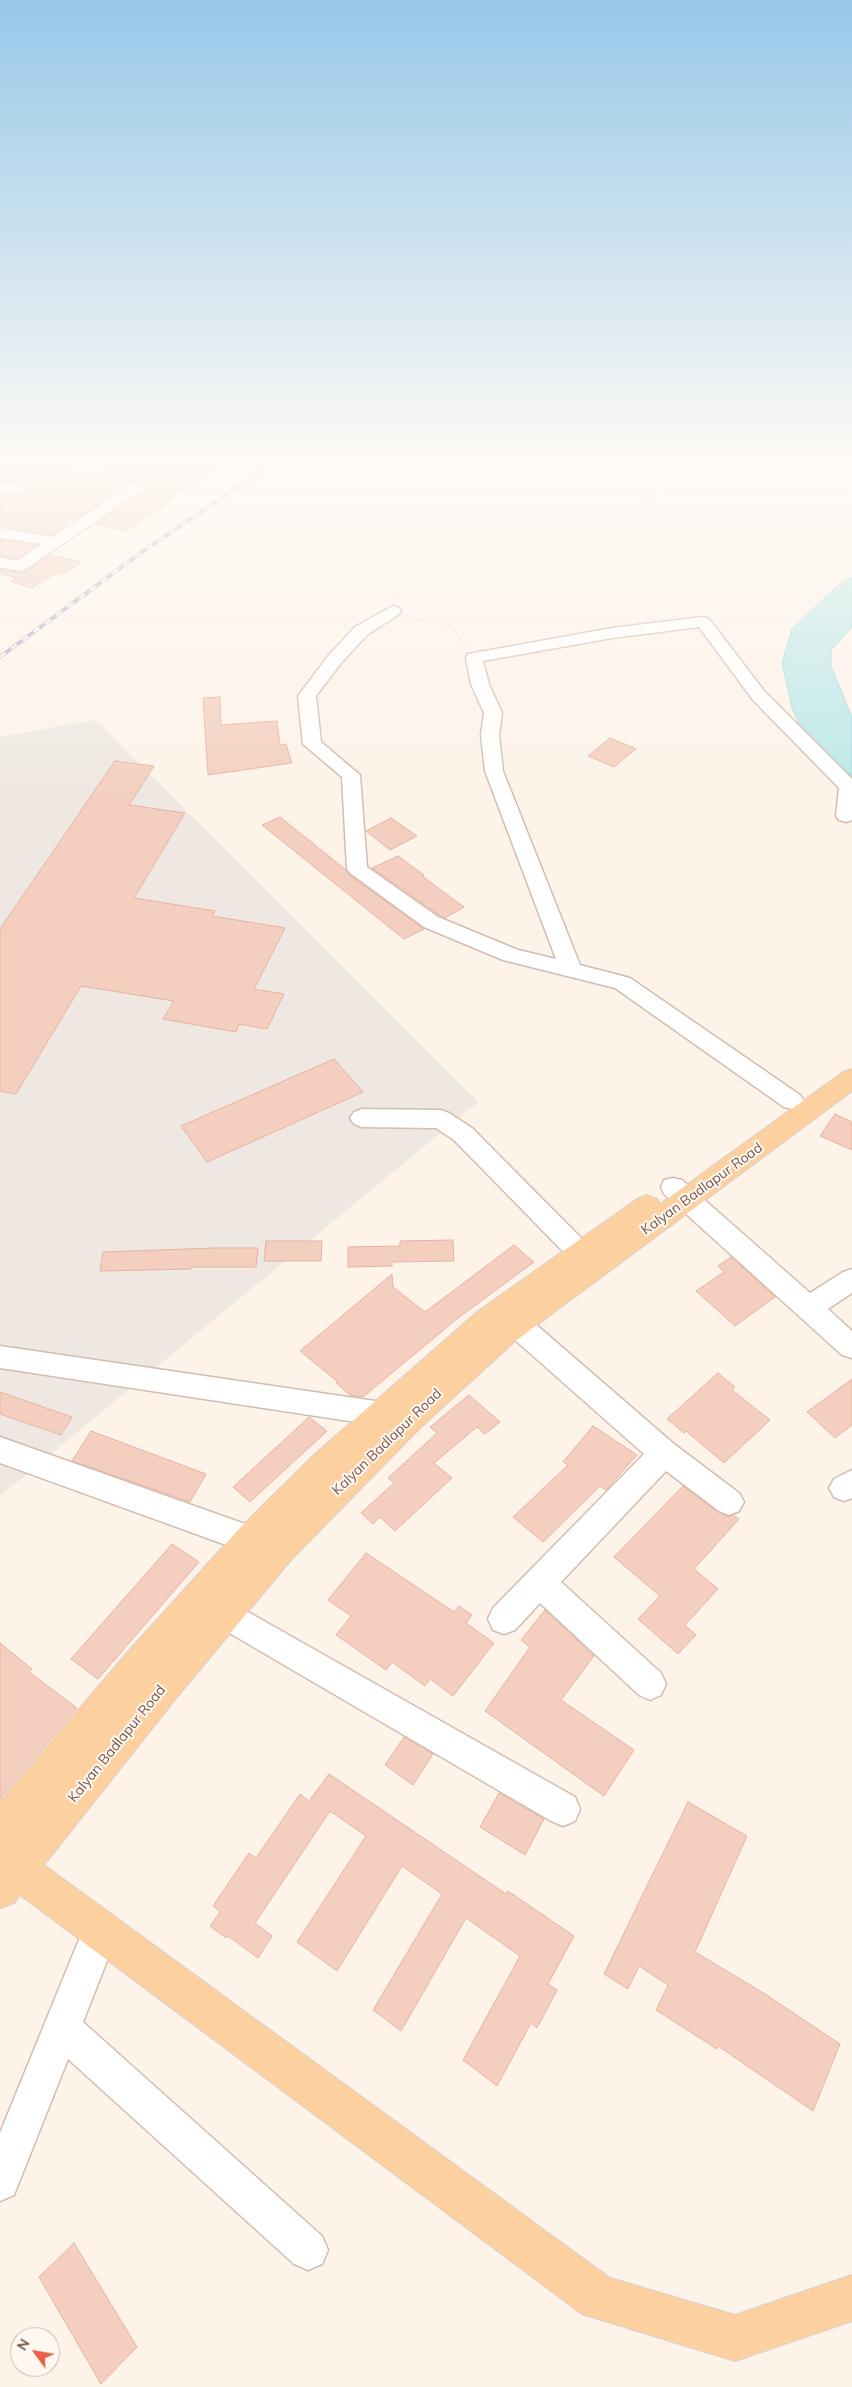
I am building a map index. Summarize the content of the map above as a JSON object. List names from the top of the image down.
{
  "streets": {
    "main road": ["Kalyan Badlapur Road"]
  },
  "north": "top left"
}
